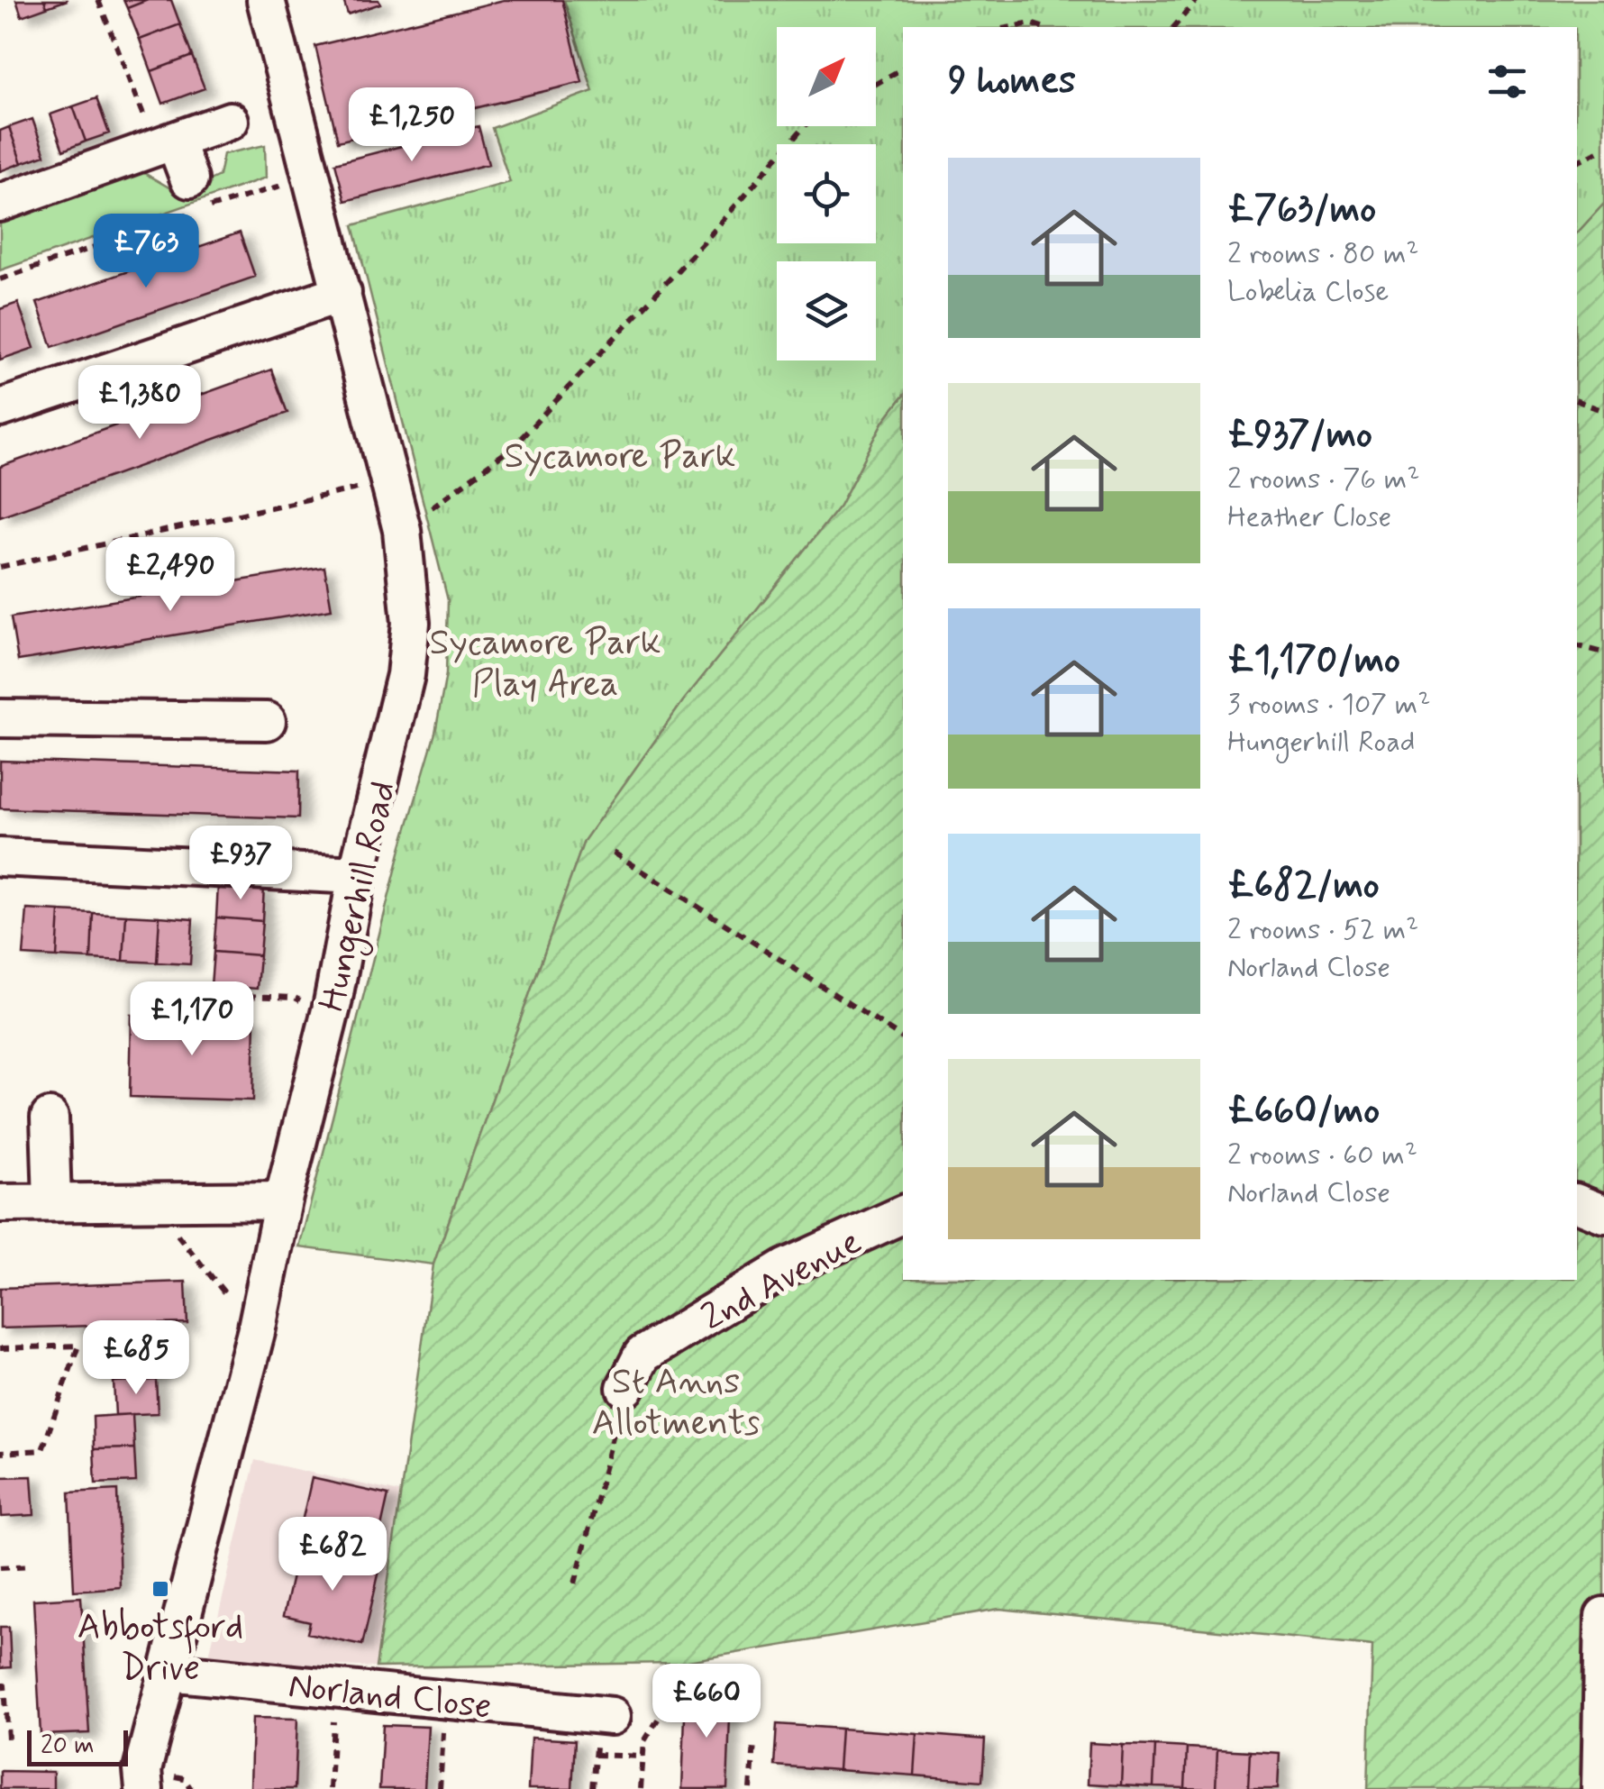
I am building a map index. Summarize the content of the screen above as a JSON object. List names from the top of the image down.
{
  "streets": {
    "street": ["Hungerhill Road", "2nd Avenue", "Norland Close"]
  },
  "crossings": [
    ["Hungerhill Road", "Norland Close"]
  ],
  "parks": ["Sycamore Park", "Sycamore Park Play Area", "St Anns Allotments"],
  "places": {
    "transit": ["Abbotsford Drive"]
  },
  "scale_bar": "20 m",
  "north": "top right",
  "page": {
    "heading": "9 homes",
    "price": [
      "£1,250",
      "£763",
      "£1,380",
      "£2,490",
      "£937",
      "£1,170",
      "£685",
      "£682",
      "£660"
    ],
    "list": [
      {
        "name": "£763/mo",
        "note": "2 rooms · 80 m² · Lobelia Close"
      },
      {
        "name": "£937/mo",
        "note": "2 rooms · 76 m² · Heather Close"
      },
      {
        "name": "£1,170/mo",
        "note": "3 rooms · 107 m² · Hungerhill Road"
      },
      {
        "name": "£682/mo",
        "note": "2 rooms · 52 m² · Norland Close"
      },
      {
        "name": "£660/mo",
        "note": "2 rooms · 60 m² · Norland Close"
      }
    ],
    "scale": "20 m"
  }
}
